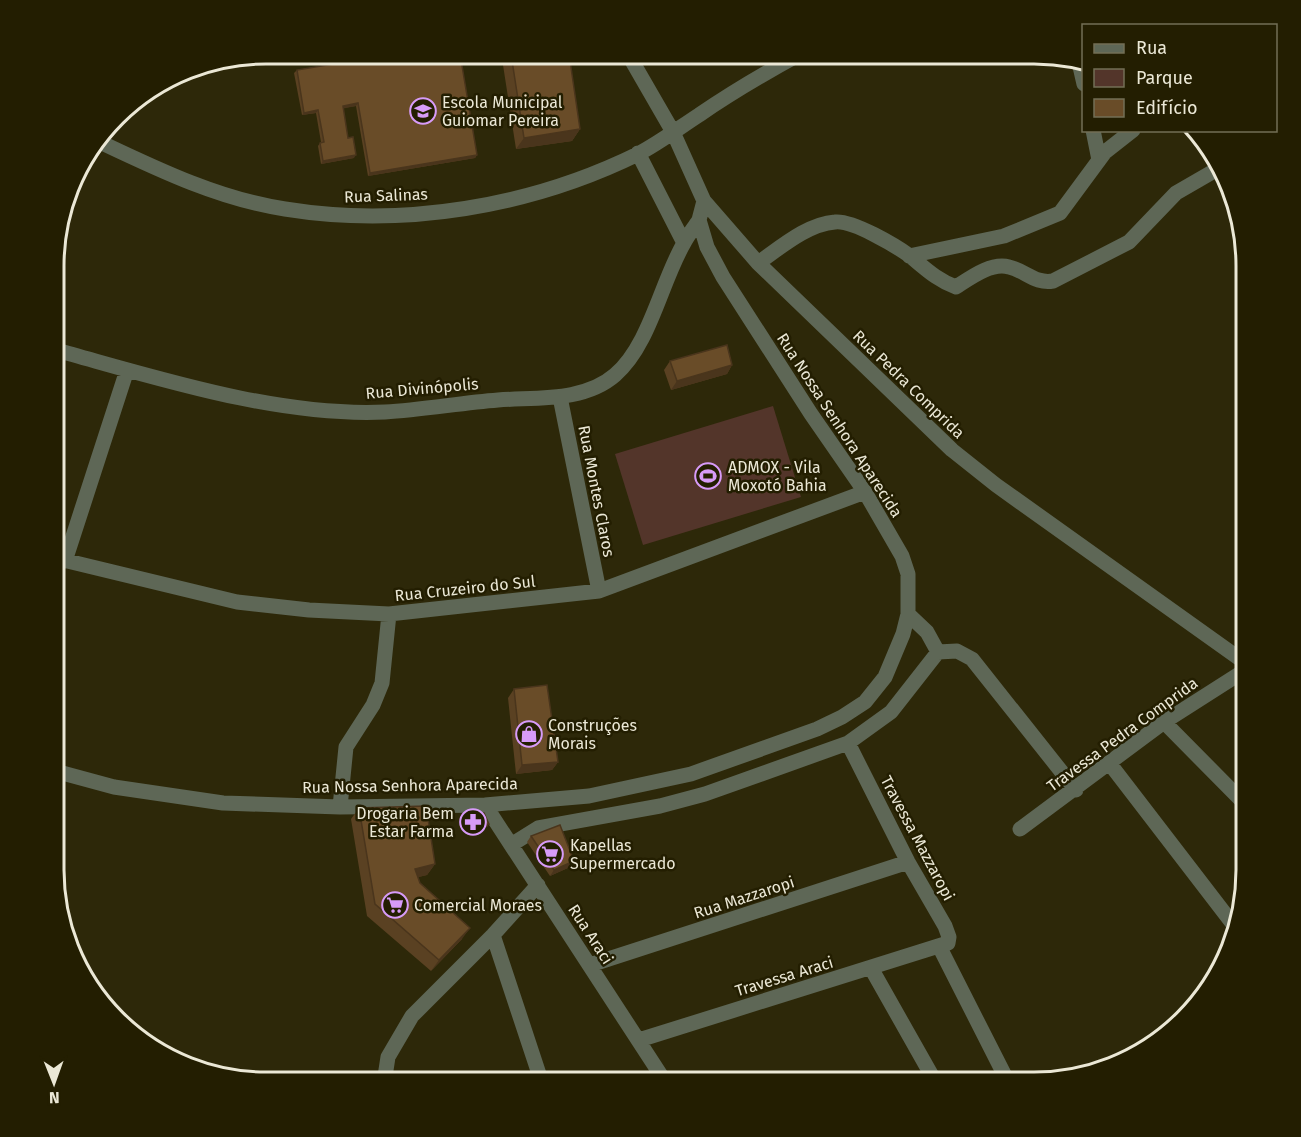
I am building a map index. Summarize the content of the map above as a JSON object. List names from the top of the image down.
{
  "streets": {
    "street": [
      "Rua Salinas",
      "Rua Pedra Comprida",
      "Rua Divinópolis",
      "Rua Nossa Senhora Aparecida",
      "Rua Montes Claros",
      "Rua Cruzeiro do Sul",
      "Travessa Pedra Comprida",
      "Travessa Mazzaropi",
      "Rua Mazzaropi",
      "Rua Araci",
      "Travessa Araci"
    ]
  },
  "crossings": [
    ["Rua Salinas", "Rua Pedra Comprida"],
    ["Rua Divinópolis", "Rua Nossa Senhora Aparecida"],
    ["Rua Divinópolis", "Rua Montes Claros"],
    ["Rua Nossa Senhora Aparecida", "Rua Cruzeiro do Sul"],
    ["Rua Nossa Senhora Aparecida", "Rua Araci"],
    ["Rua Montes Claros", "Rua Cruzeiro do Sul"],
    ["Travessa Mazzaropi", "Rua Mazzaropi"],
    ["Travessa Mazzaropi", "Travessa Araci"],
    ["Rua Mazzaropi", "Rua Araci"],
    ["Rua Araci", "Travessa Araci"]
  ],
  "places": {
    "school or university": ["Escola Municipal Guiomar Pereira"],
    "sports": ["ADMOX - Vila Moxotó Bahia"],
    "shop": ["Construções Morais"],
    "pharmacy": ["Drogaria Bem Estar Farma"],
    "supermarket": ["Kapellas Supermercado", "Comercial Moraes"]
  },
  "legend": ["Rua", "Parque", "Edifício"],
  "north": "bottom"
}
